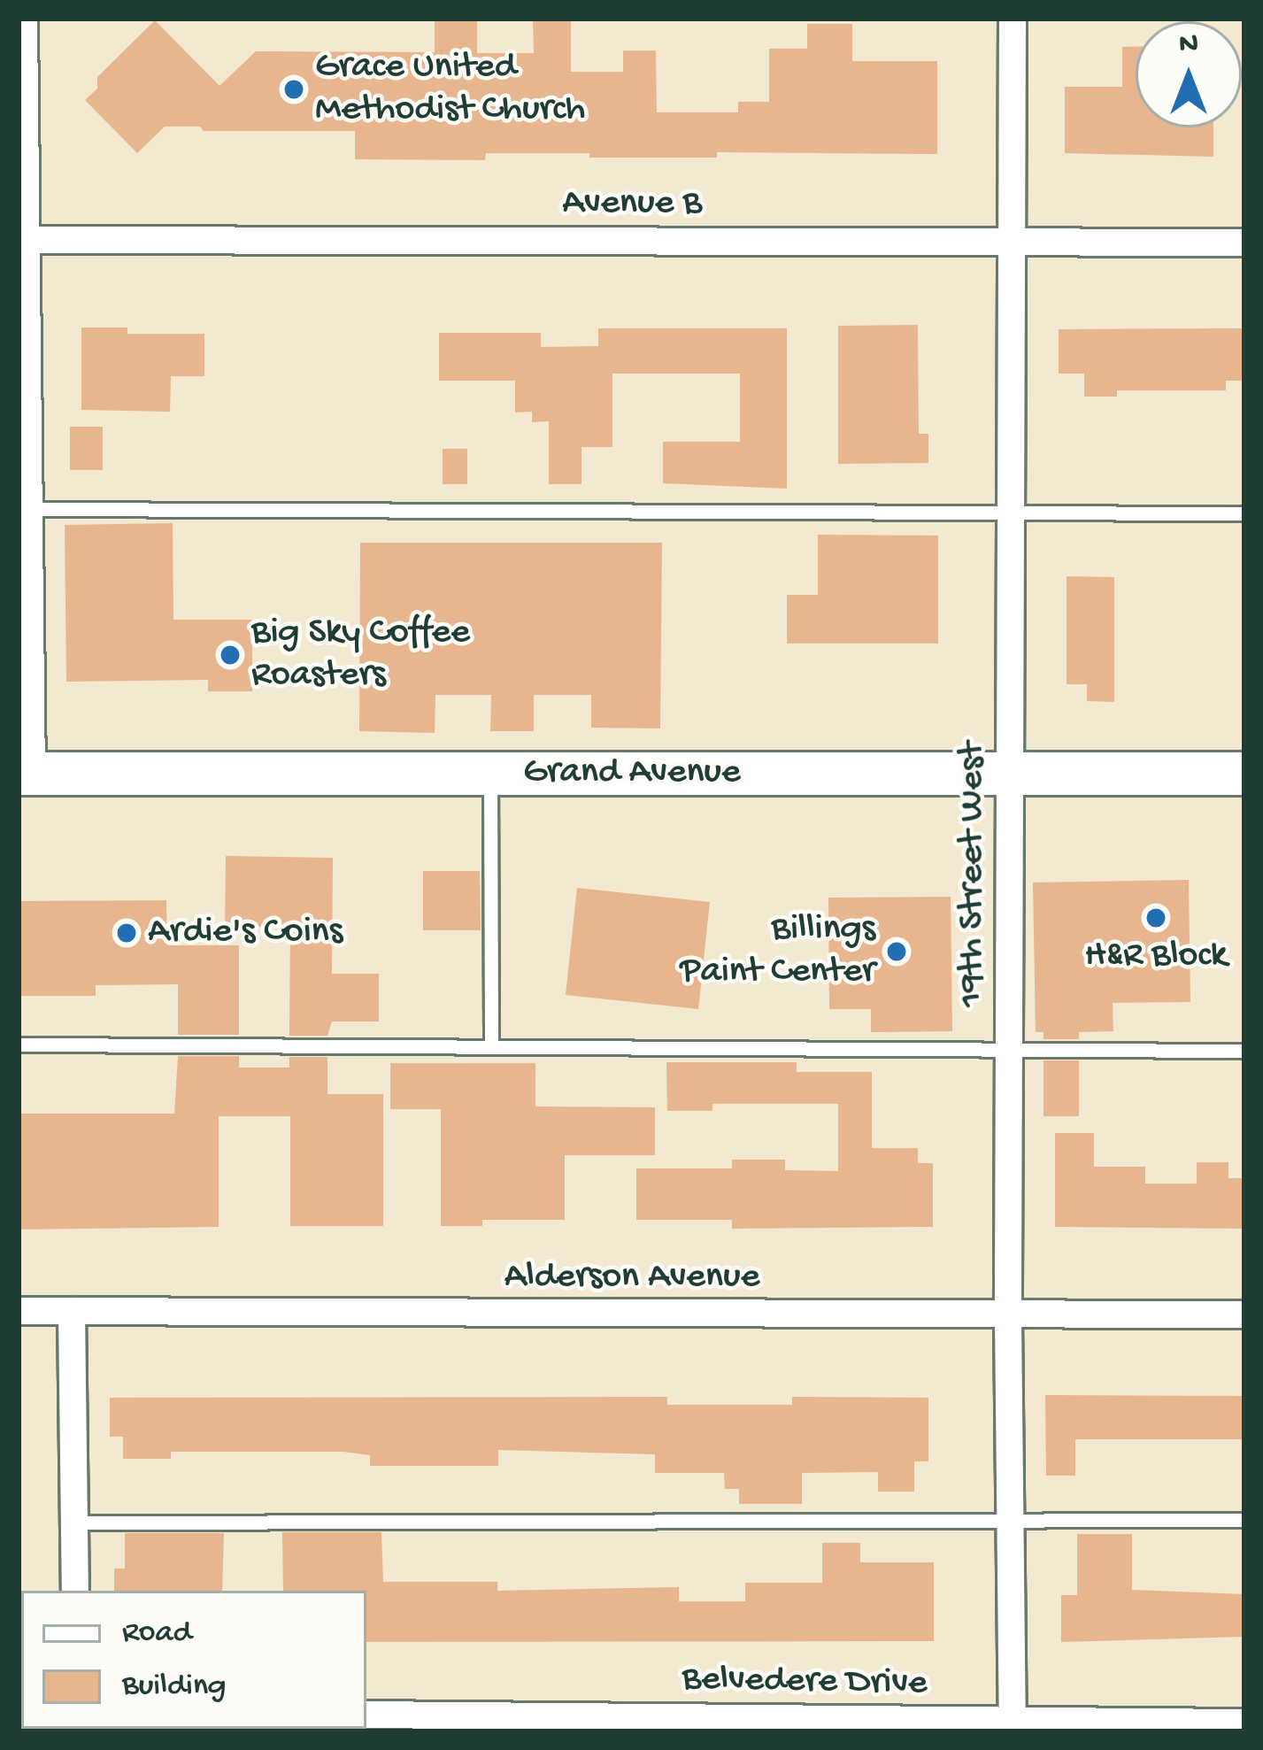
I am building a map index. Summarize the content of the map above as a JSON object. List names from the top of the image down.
{
  "streets": {
    "main road": ["Grand Avenue"],
    "street": [
      "Avenue B",
      "19th Street West",
      "Alderson Avenue",
      "Belvedere Drive"
    ]
  },
  "crossings": [
    ["Avenue B", "19th Street West"],
    ["Grand Avenue", "19th Street West"],
    ["19th Street West", "Alderson Avenue"],
    ["19th Street West", "Belvedere Drive"]
  ],
  "places": [
    "Grace United Methodist Church",
    "Big Sky Coffee Roasters",
    "H&R Block",
    "Ardie's Coins",
    "Billings Paint Center"
  ],
  "legend": ["Road", "Building"],
  "north": "top"
}
